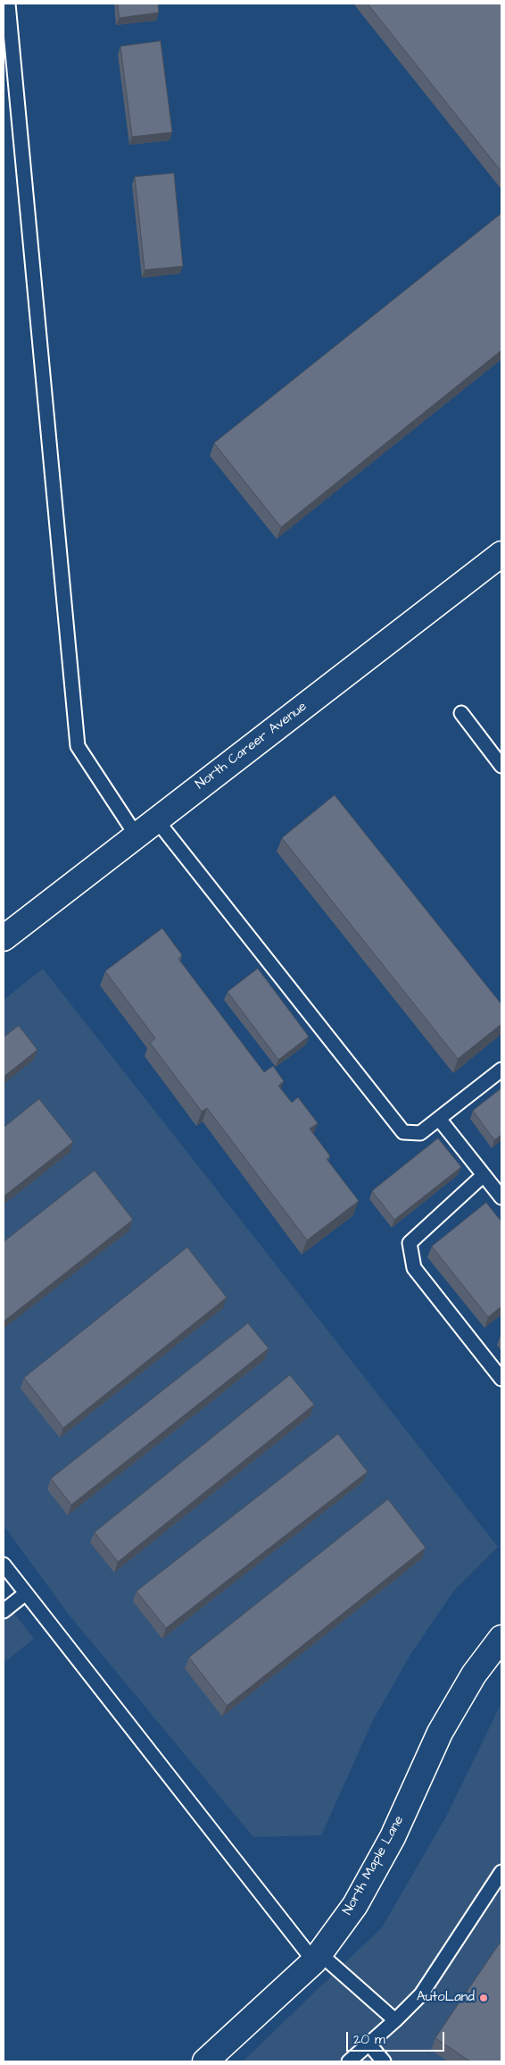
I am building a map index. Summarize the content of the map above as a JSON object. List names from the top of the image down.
{
  "streets": {
    "street": ["North Career Avenue", "North Maple Lane"]
  },
  "places": ["AutoLand"],
  "scale_bar": "20 m"
}
